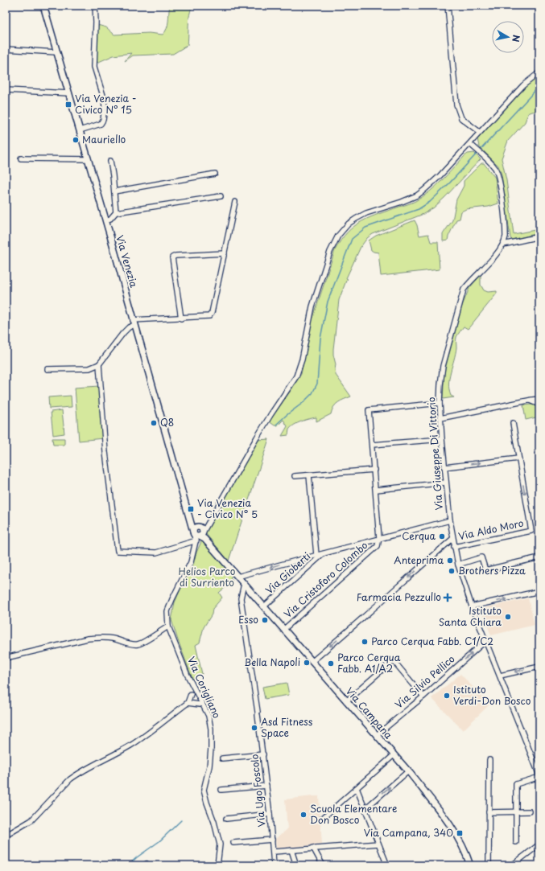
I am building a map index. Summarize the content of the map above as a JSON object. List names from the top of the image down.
{
  "streets": {
    "main road": ["Via Venezia", "Via Campana"],
    "street": [
      "Via Giuseppe Di Vittorio",
      "Via Aldo Moro",
      "Via Gioberti",
      "Via Cristoforo Colombo",
      "Via Silvio Pellico",
      "Via Corigliano",
      "Via Ugo Foscolo"
    ]
  },
  "crossings": [
    ["Via Venezia", "Via Campana"],
    ["Via Giuseppe Di Vittorio", "Via Aldo Moro"],
    ["Via Giuseppe Di Vittorio", "Via Cristoforo Colombo"],
    ["Via Giuseppe Di Vittorio", "Via Silvio Pellico"],
    ["Via Gioberti", "Via Campana"],
    ["Via Cristoforo Colombo", "Via Campana"],
    ["Via Silvio Pellico", "Via Campana"],
    ["Via Corigliano", "Via Campana"],
    ["Via Campana", "Via Ugo Foscolo"]
  ],
  "one_way": ["Via Silvio Pellico"],
  "parks": ["Helios Parco di Surriento"],
  "places": {
    "transit": ["Via Venezia - Civico N° 15", "Via Venezia - Civico N° 5", "Via Campana, 340"],
    "other": [
      "Mauriello",
      "Q8",
      "Cerqua",
      "Anteprima",
      "Brothers Pizza",
      "Istituto Santa Chiara",
      "Esso",
      "Parco Cerqua Fabb. C1/C2",
      "Bella Napoli",
      "Parco Cerqua Fabb. A1/A2",
      "Istituto Verdi-Don Bosco",
      "Asd Fitness Space",
      "Scuola Elementare Don Bosco"
    ],
    "health": ["Farmacia Pezzullo"]
  },
  "north": "right"
}
